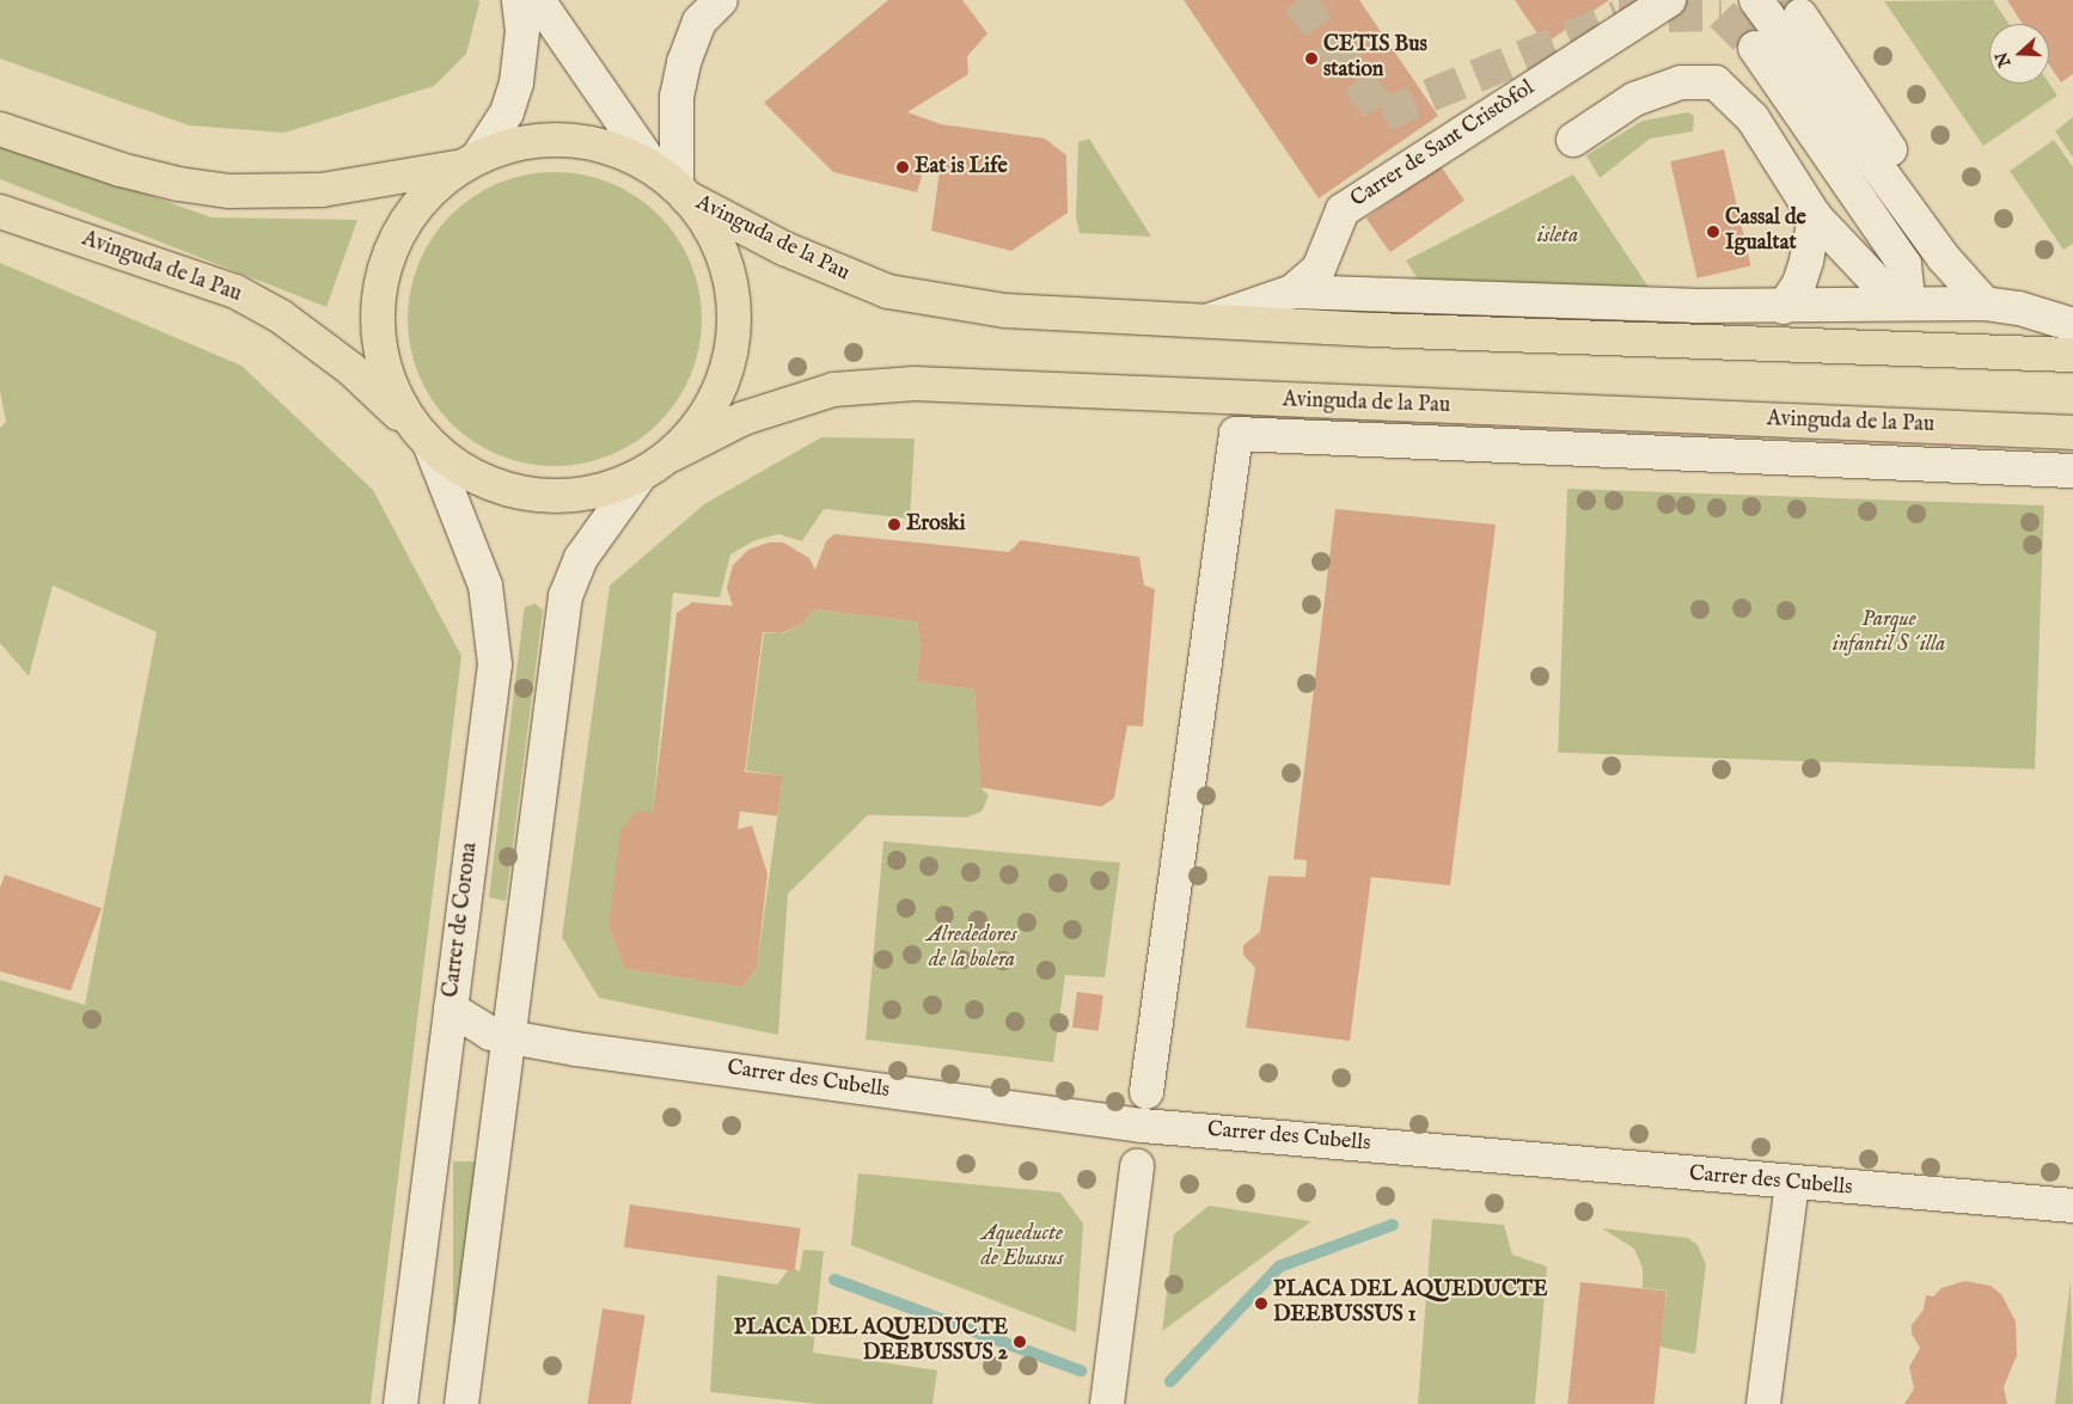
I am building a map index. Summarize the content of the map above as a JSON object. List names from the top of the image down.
{
  "streets": {
    "main road": ["Avinguda de la Pau"],
    "street": ["Carrer de Sant Cristòfol", "Carrer de Corona", "Carrer des Cubells"]
  },
  "crossings": [
    ["Carrer de Sant Cristòfol", "Avinguda de la Pau"],
    ["Avinguda de la Pau", "Carrer de Corona"],
    ["Carrer de Corona", "Carrer des Cubells"]
  ],
  "parks": [
    "isleta",
    "Parque infantil S´illa",
    "Alrededores de la bolera",
    "Aqueducte de Ebussus"
  ],
  "places": [
    "CETIS Bus station",
    "Eat is Life",
    "Cassal de Igualtat",
    "Eroski",
    "PLACA DEL AQUEDUCTE DEEBUSSUS 1",
    "PLACA DEL AQUEDUCTE DEEBUSSUS 2"
  ],
  "north": "left"
}
